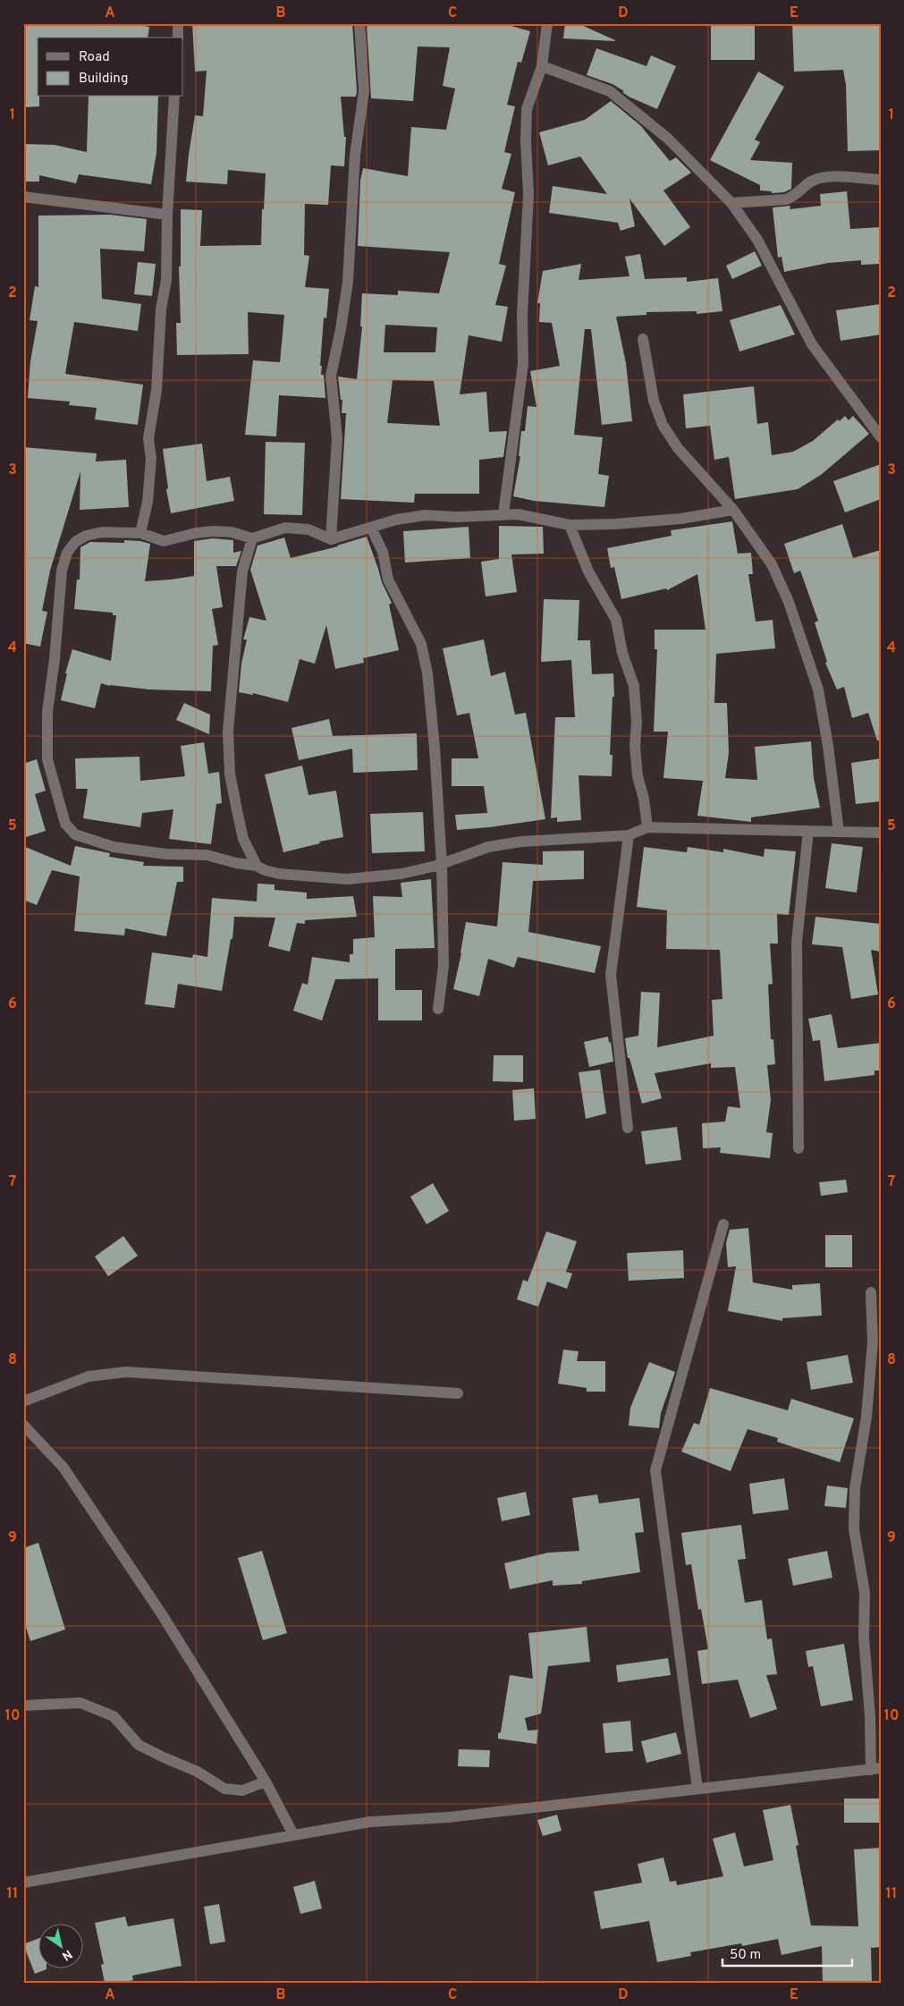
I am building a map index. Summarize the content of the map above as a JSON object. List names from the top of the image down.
{
  "legend": ["Road", "Building"],
  "scale_bar": "50 m",
  "north": "bottom right",
  "grid": {
    "columns": [
      "A",
      "B",
      "C",
      "D",
      "E"
    ],
    "rows": [
      "1",
      "2",
      "3",
      "4",
      "5",
      "6",
      "7",
      "8",
      "9",
      "10",
      "11"
    ]
  }
}
